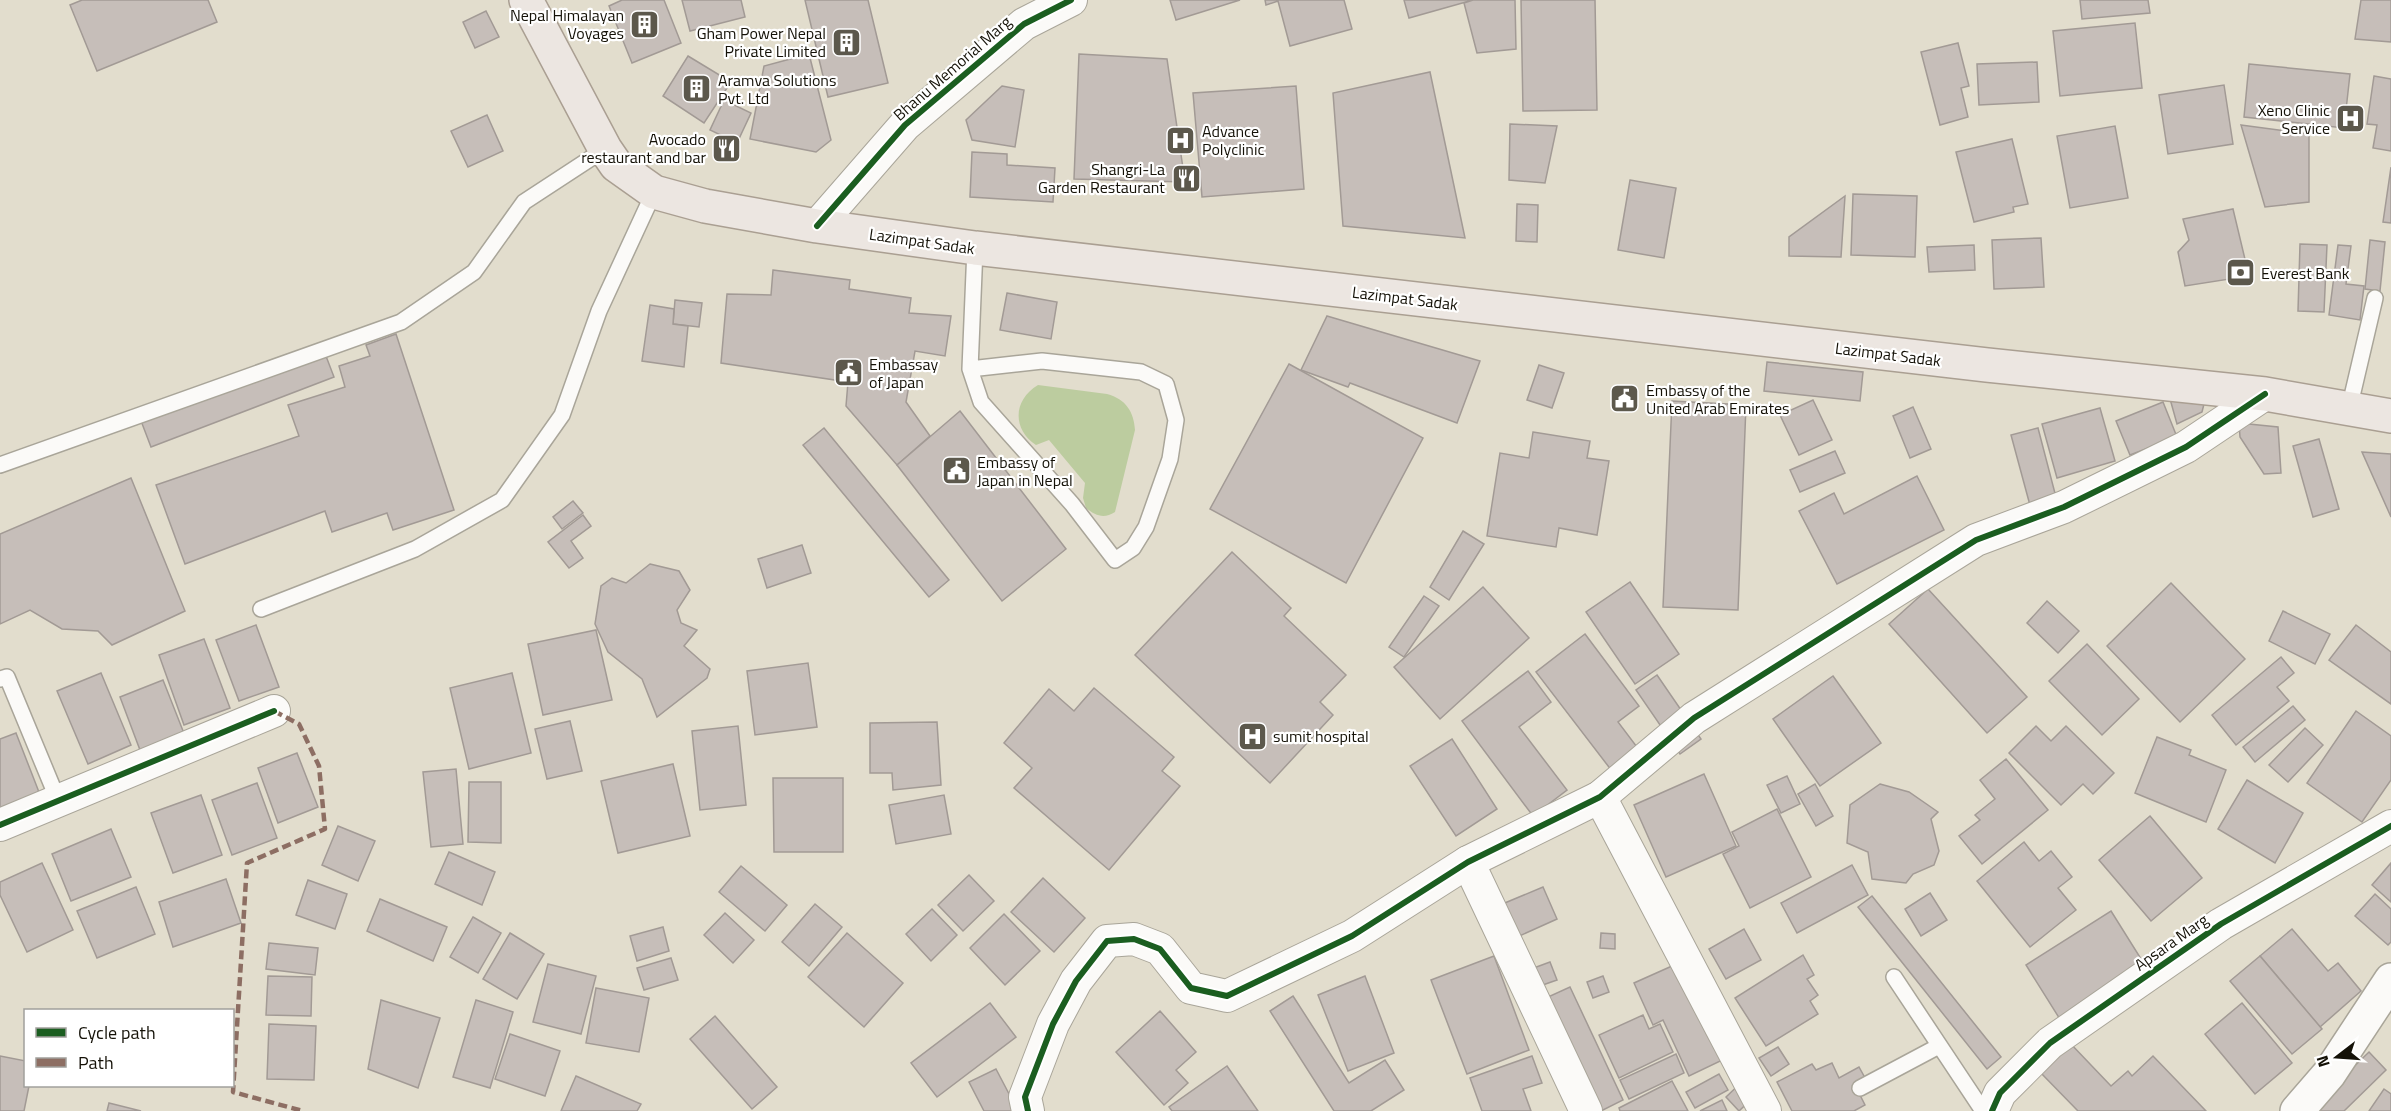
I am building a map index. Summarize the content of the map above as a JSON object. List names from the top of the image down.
{
  "streets": {
    "main road": ["Lazimpat Sadak"],
    "street": ["Bhanu Memorial Marg", "Apsara Marg"]
  },
  "crossings": [
    ["Bhanu Memorial Marg", "Lazimpat Sadak"]
  ],
  "places": {
    "building": ["Nepal Himalayan Voyages", "Gham Power Nepal Private Limited", "Aramva Solutions Pvt. Ltd"],
    "hospital": ["Xeno Clinic Service", "Advance Polyclinic", "sumit hospital"],
    "restaurant": ["Avocado restaurant and bar", "Shangri-La Garden Restaurant"],
    "bank": ["Everest Bank"],
    "public building": ["Embassay of Japan", "Embassy of the United Arab Emirates", "Embassy of Japan in Nepal"]
  },
  "legend": ["Cycle path", "Path"],
  "north": "left"
}
